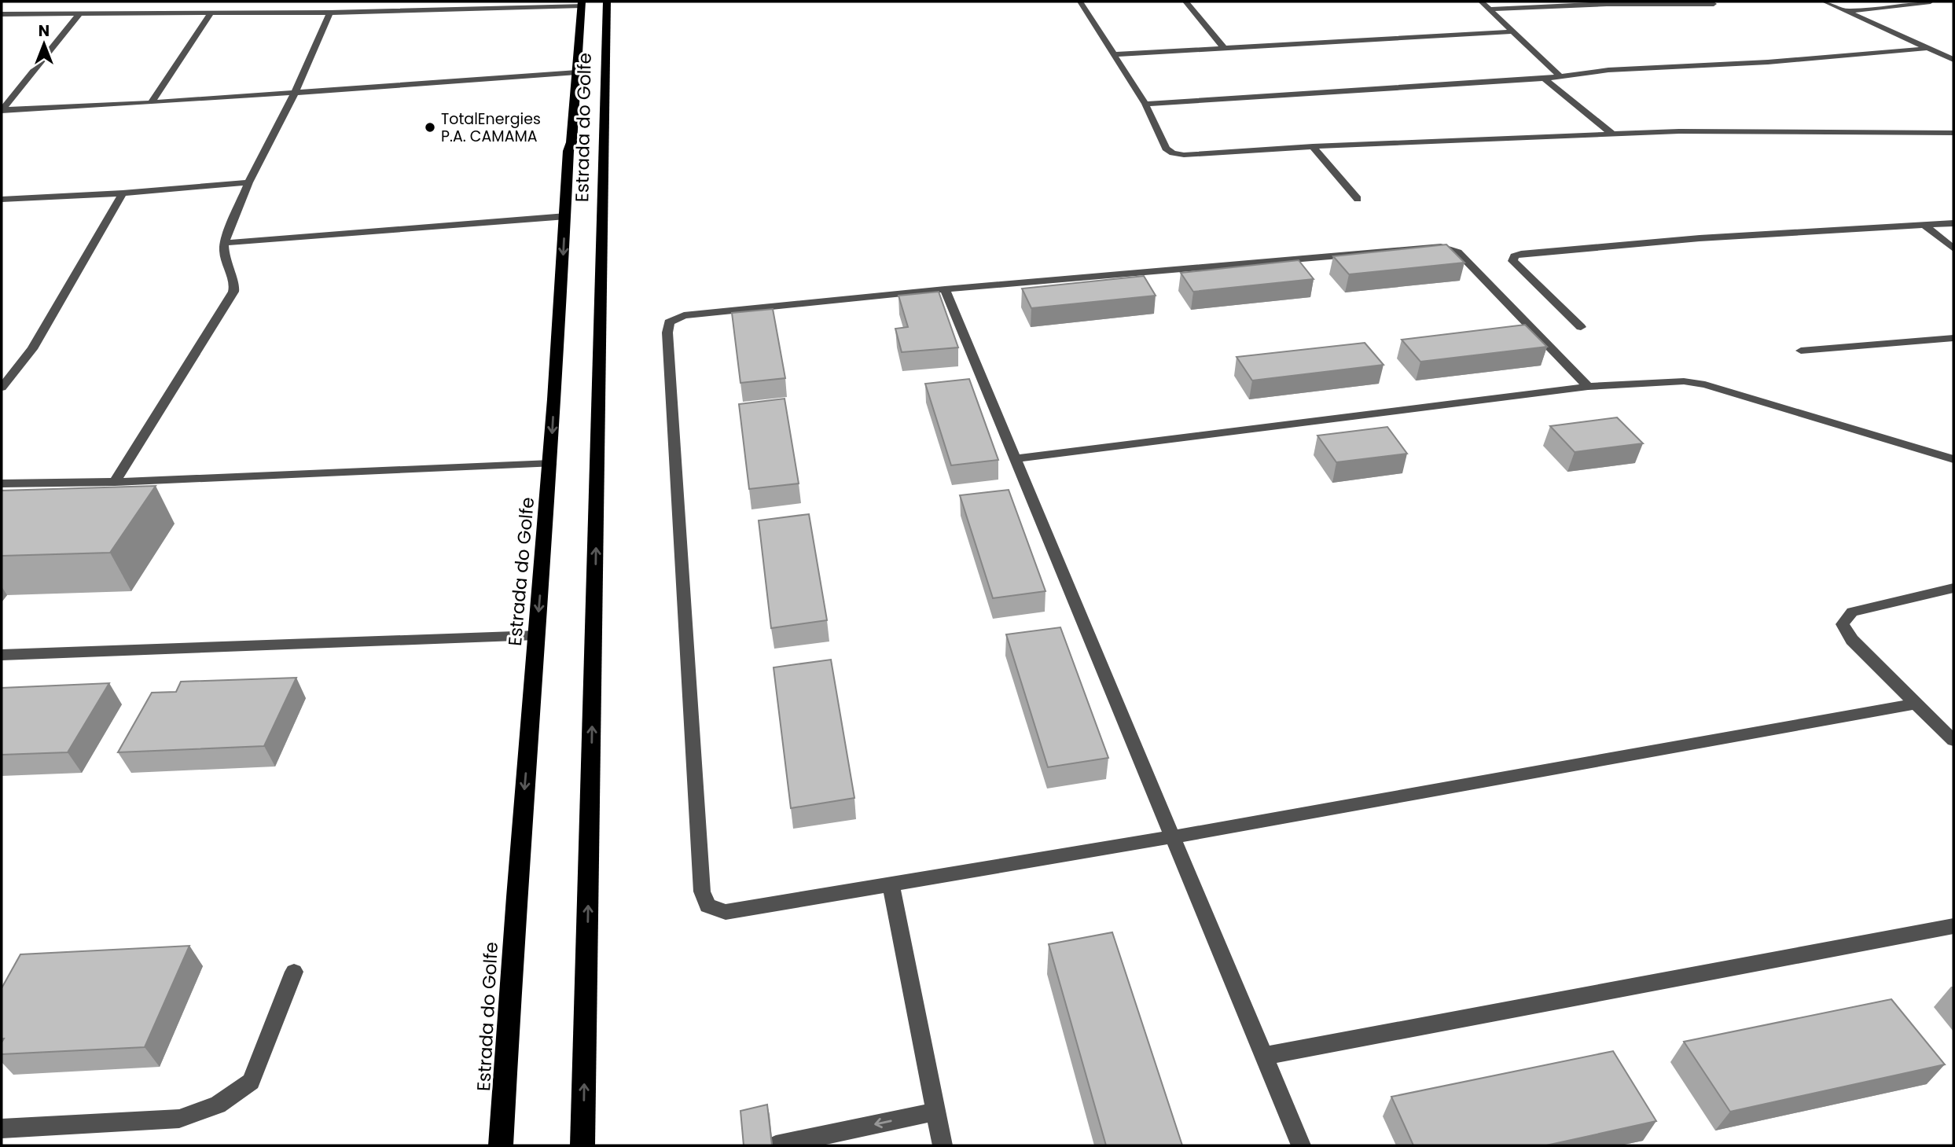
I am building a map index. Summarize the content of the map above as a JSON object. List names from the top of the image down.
{
  "streets": {
    "highway": ["Estrada do Golfe"]
  },
  "places": ["TotalEnergies P.A. CAMAMA"],
  "north": "top"
}
